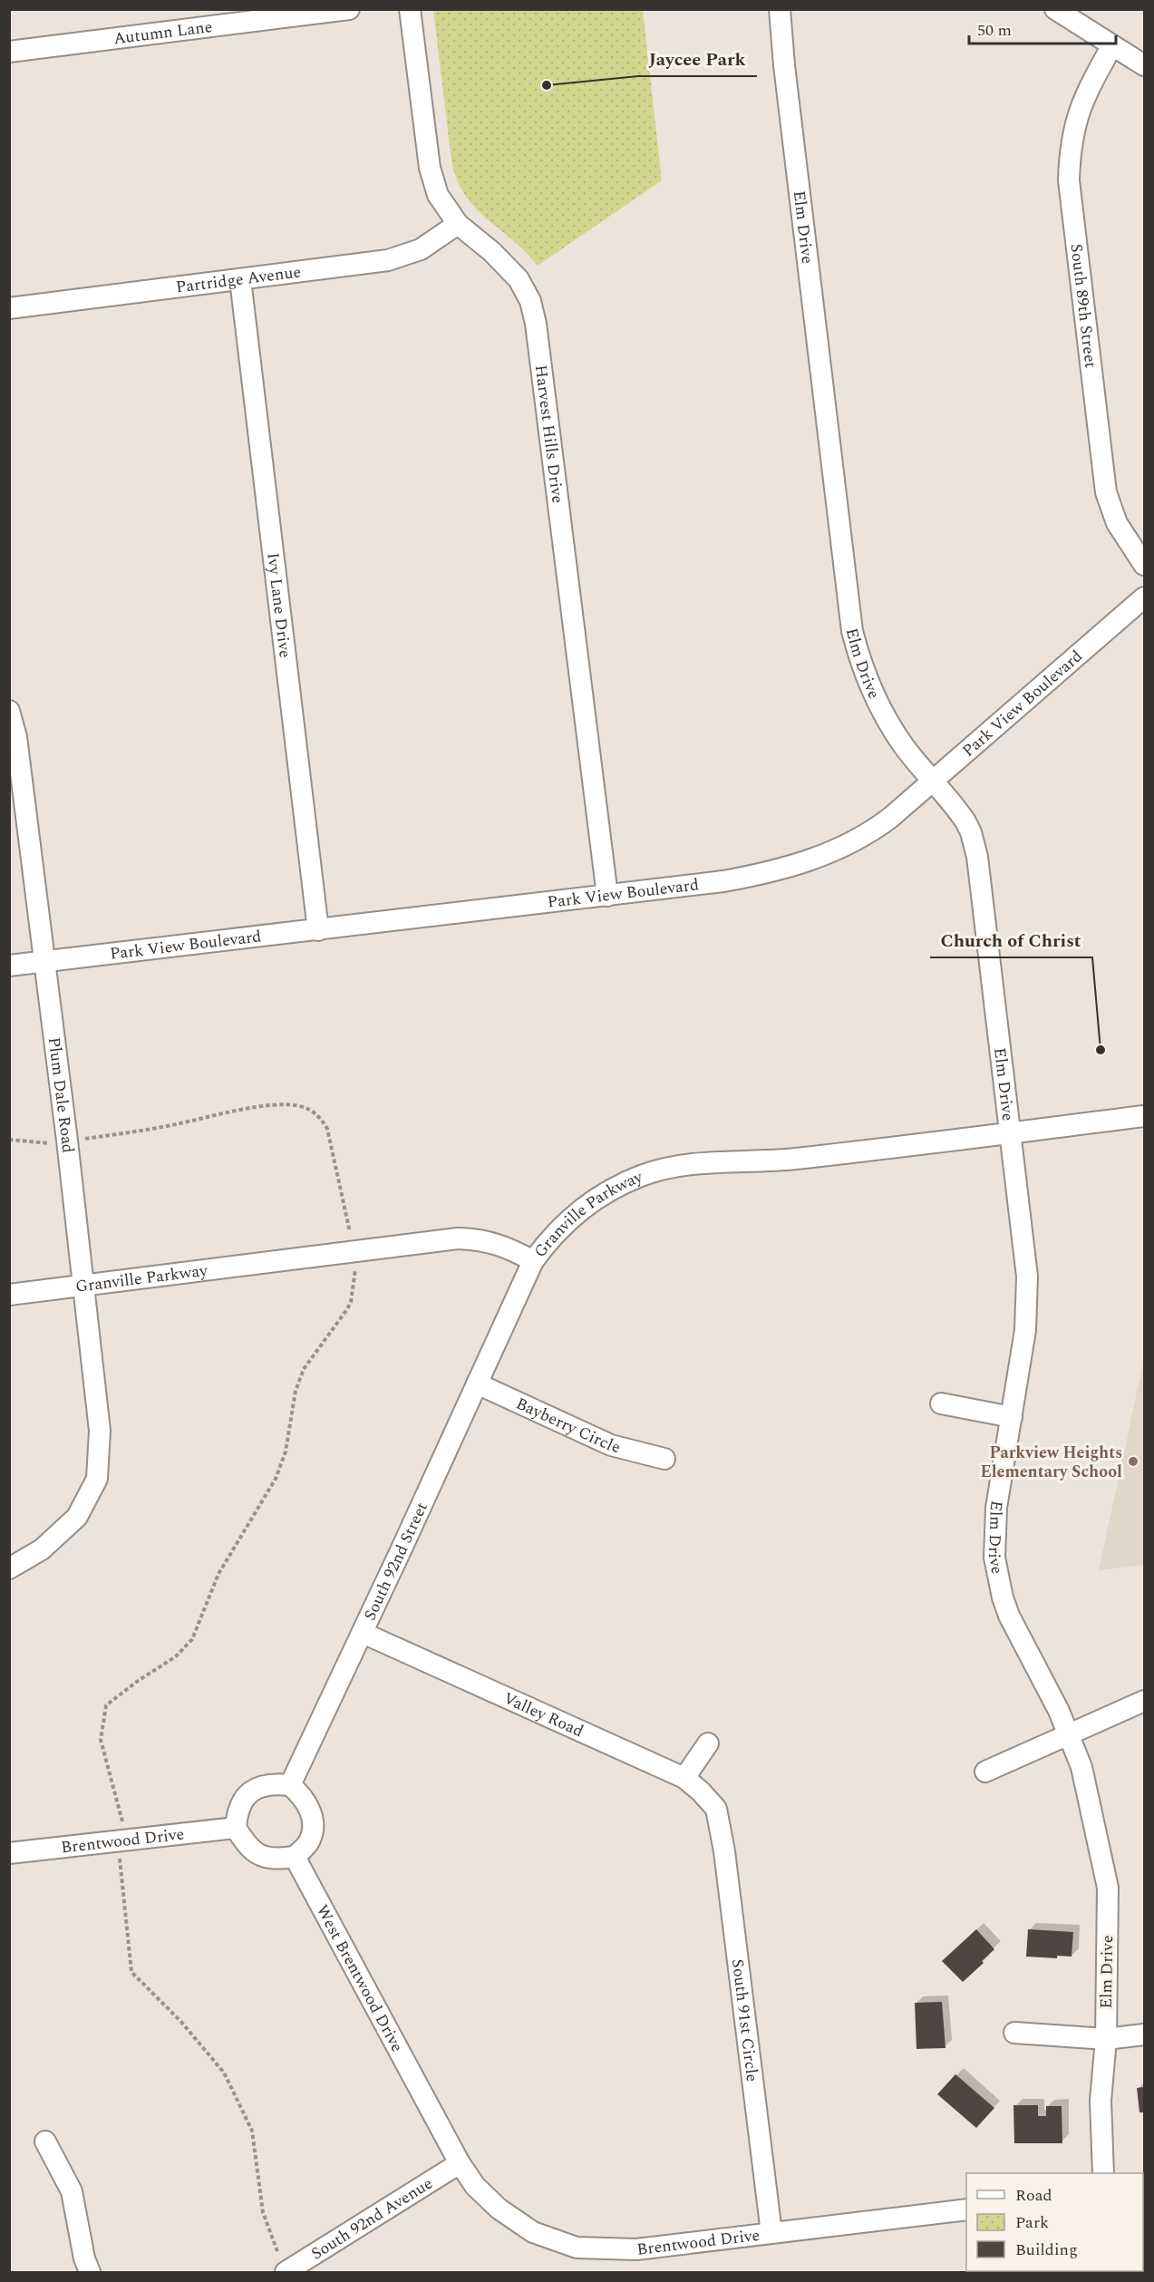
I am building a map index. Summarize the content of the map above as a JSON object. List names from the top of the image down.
{
  "streets": {
    "street": [
      "Autumn Lane",
      "Elm Drive",
      "Partridge Avenue",
      "South 89th Street",
      "Harvest Hills Drive",
      "Ivy Lane Drive",
      "Park View Boulevard",
      "Plum Dale Road",
      "Granville Parkway",
      "Bayberry Circle",
      "South 92nd Street",
      "Valley Road",
      "Brentwood Drive",
      "West Brentwood Drive",
      "South 91st Circle",
      "South 92nd Avenue"
    ]
  },
  "crossings": [
    ["Elm Drive", "Park View Boulevard"],
    ["Elm Drive", "Granville Parkway"],
    ["Partridge Avenue", "Harvest Hills Drive"],
    ["Partridge Avenue", "Ivy Lane Drive"],
    ["Harvest Hills Drive", "Park View Boulevard"],
    ["Ivy Lane Drive", "Park View Boulevard"],
    ["Park View Boulevard", "Plum Dale Road"],
    ["Plum Dale Road", "Granville Parkway"],
    ["Granville Parkway", "South 92nd Street"],
    ["Bayberry Circle", "South 92nd Street"],
    ["South 92nd Street", "Valley Road"],
    ["South 92nd Street", "Brentwood Drive"],
    ["South 92nd Street", "West Brentwood Drive"],
    ["Valley Road", "South 91st Circle"],
    ["Brentwood Drive", "West Brentwood Drive"],
    ["Brentwood Drive", "South 91st Circle"],
    ["Brentwood Drive", "South 92nd Avenue"],
    ["West Brentwood Drive", "South 92nd Avenue"]
  ],
  "places": ["Jaycee Park", "Church of Christ", "Parkview Heights Elementary School"],
  "legend": ["Road", "Park", "Building"],
  "scale_bar": "50 m"
}
